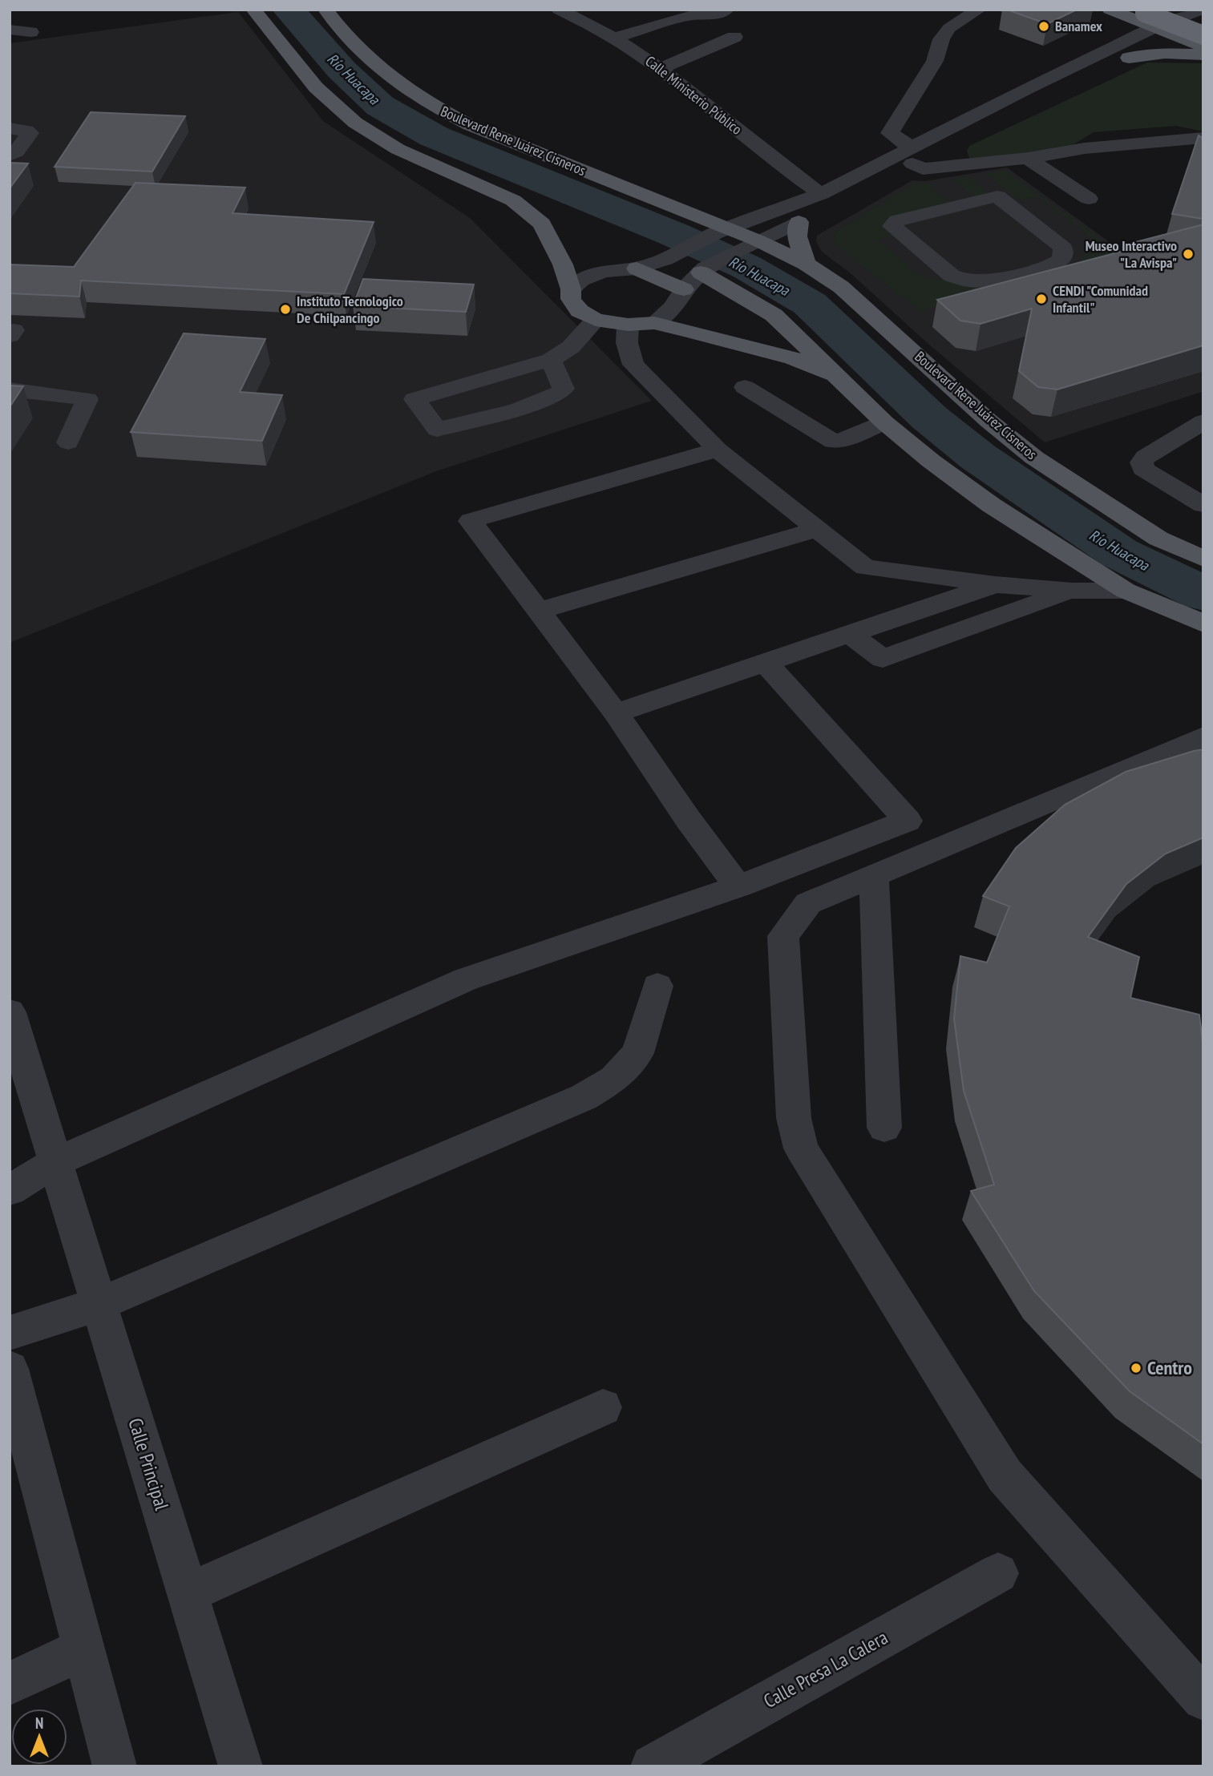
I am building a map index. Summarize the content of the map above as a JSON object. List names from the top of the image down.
{
  "streets": {
    "main road": ["Boulevard Rene Juárez Cisneros"],
    "street": ["Calle Ministerio Público", "Calle Principal", "Calle Presa La Calera"]
  },
  "water": ["Río Huacapa"],
  "places": [
    "Banamex",
    "Museo Interactivo \"La Avispa\"",
    "CENDI \"Comunidad Infantil\"",
    "Instituto Tecnologico De Chilpancingo",
    "Centro"
  ],
  "north": "top"
}
